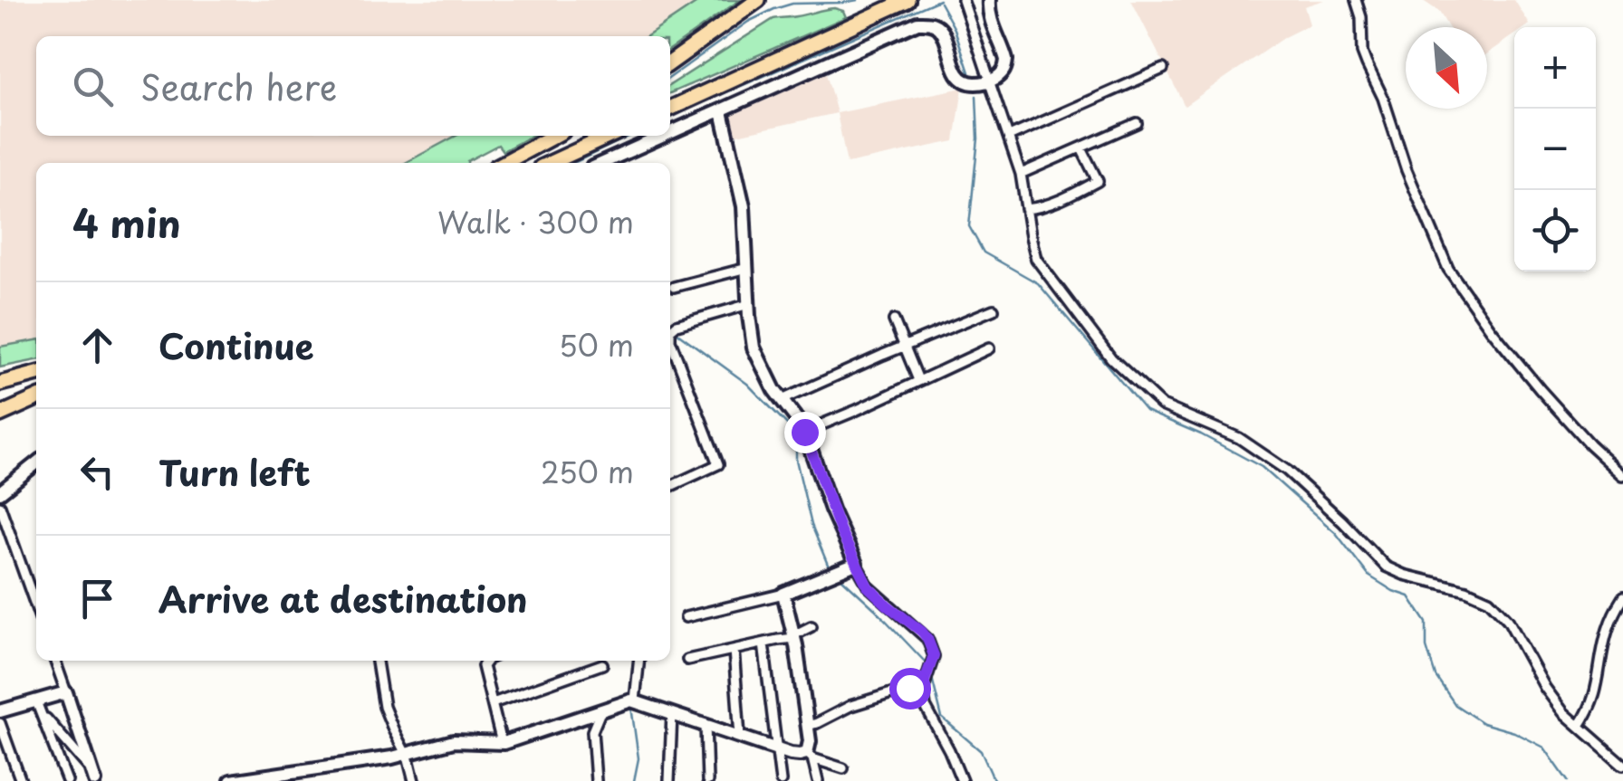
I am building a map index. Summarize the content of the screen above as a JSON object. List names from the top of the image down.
{
  "north": "bottom right",
  "page": {
    "map_buttons": ["+", "−"],
    "search": "Search here",
    "heading": ["4 min", "Walk · 300 m"],
    "list": [
      ["Continue", "50 m"],
      ["Turn left", "250 m"],
      "Arrive at destination"
    ]
  }
}
